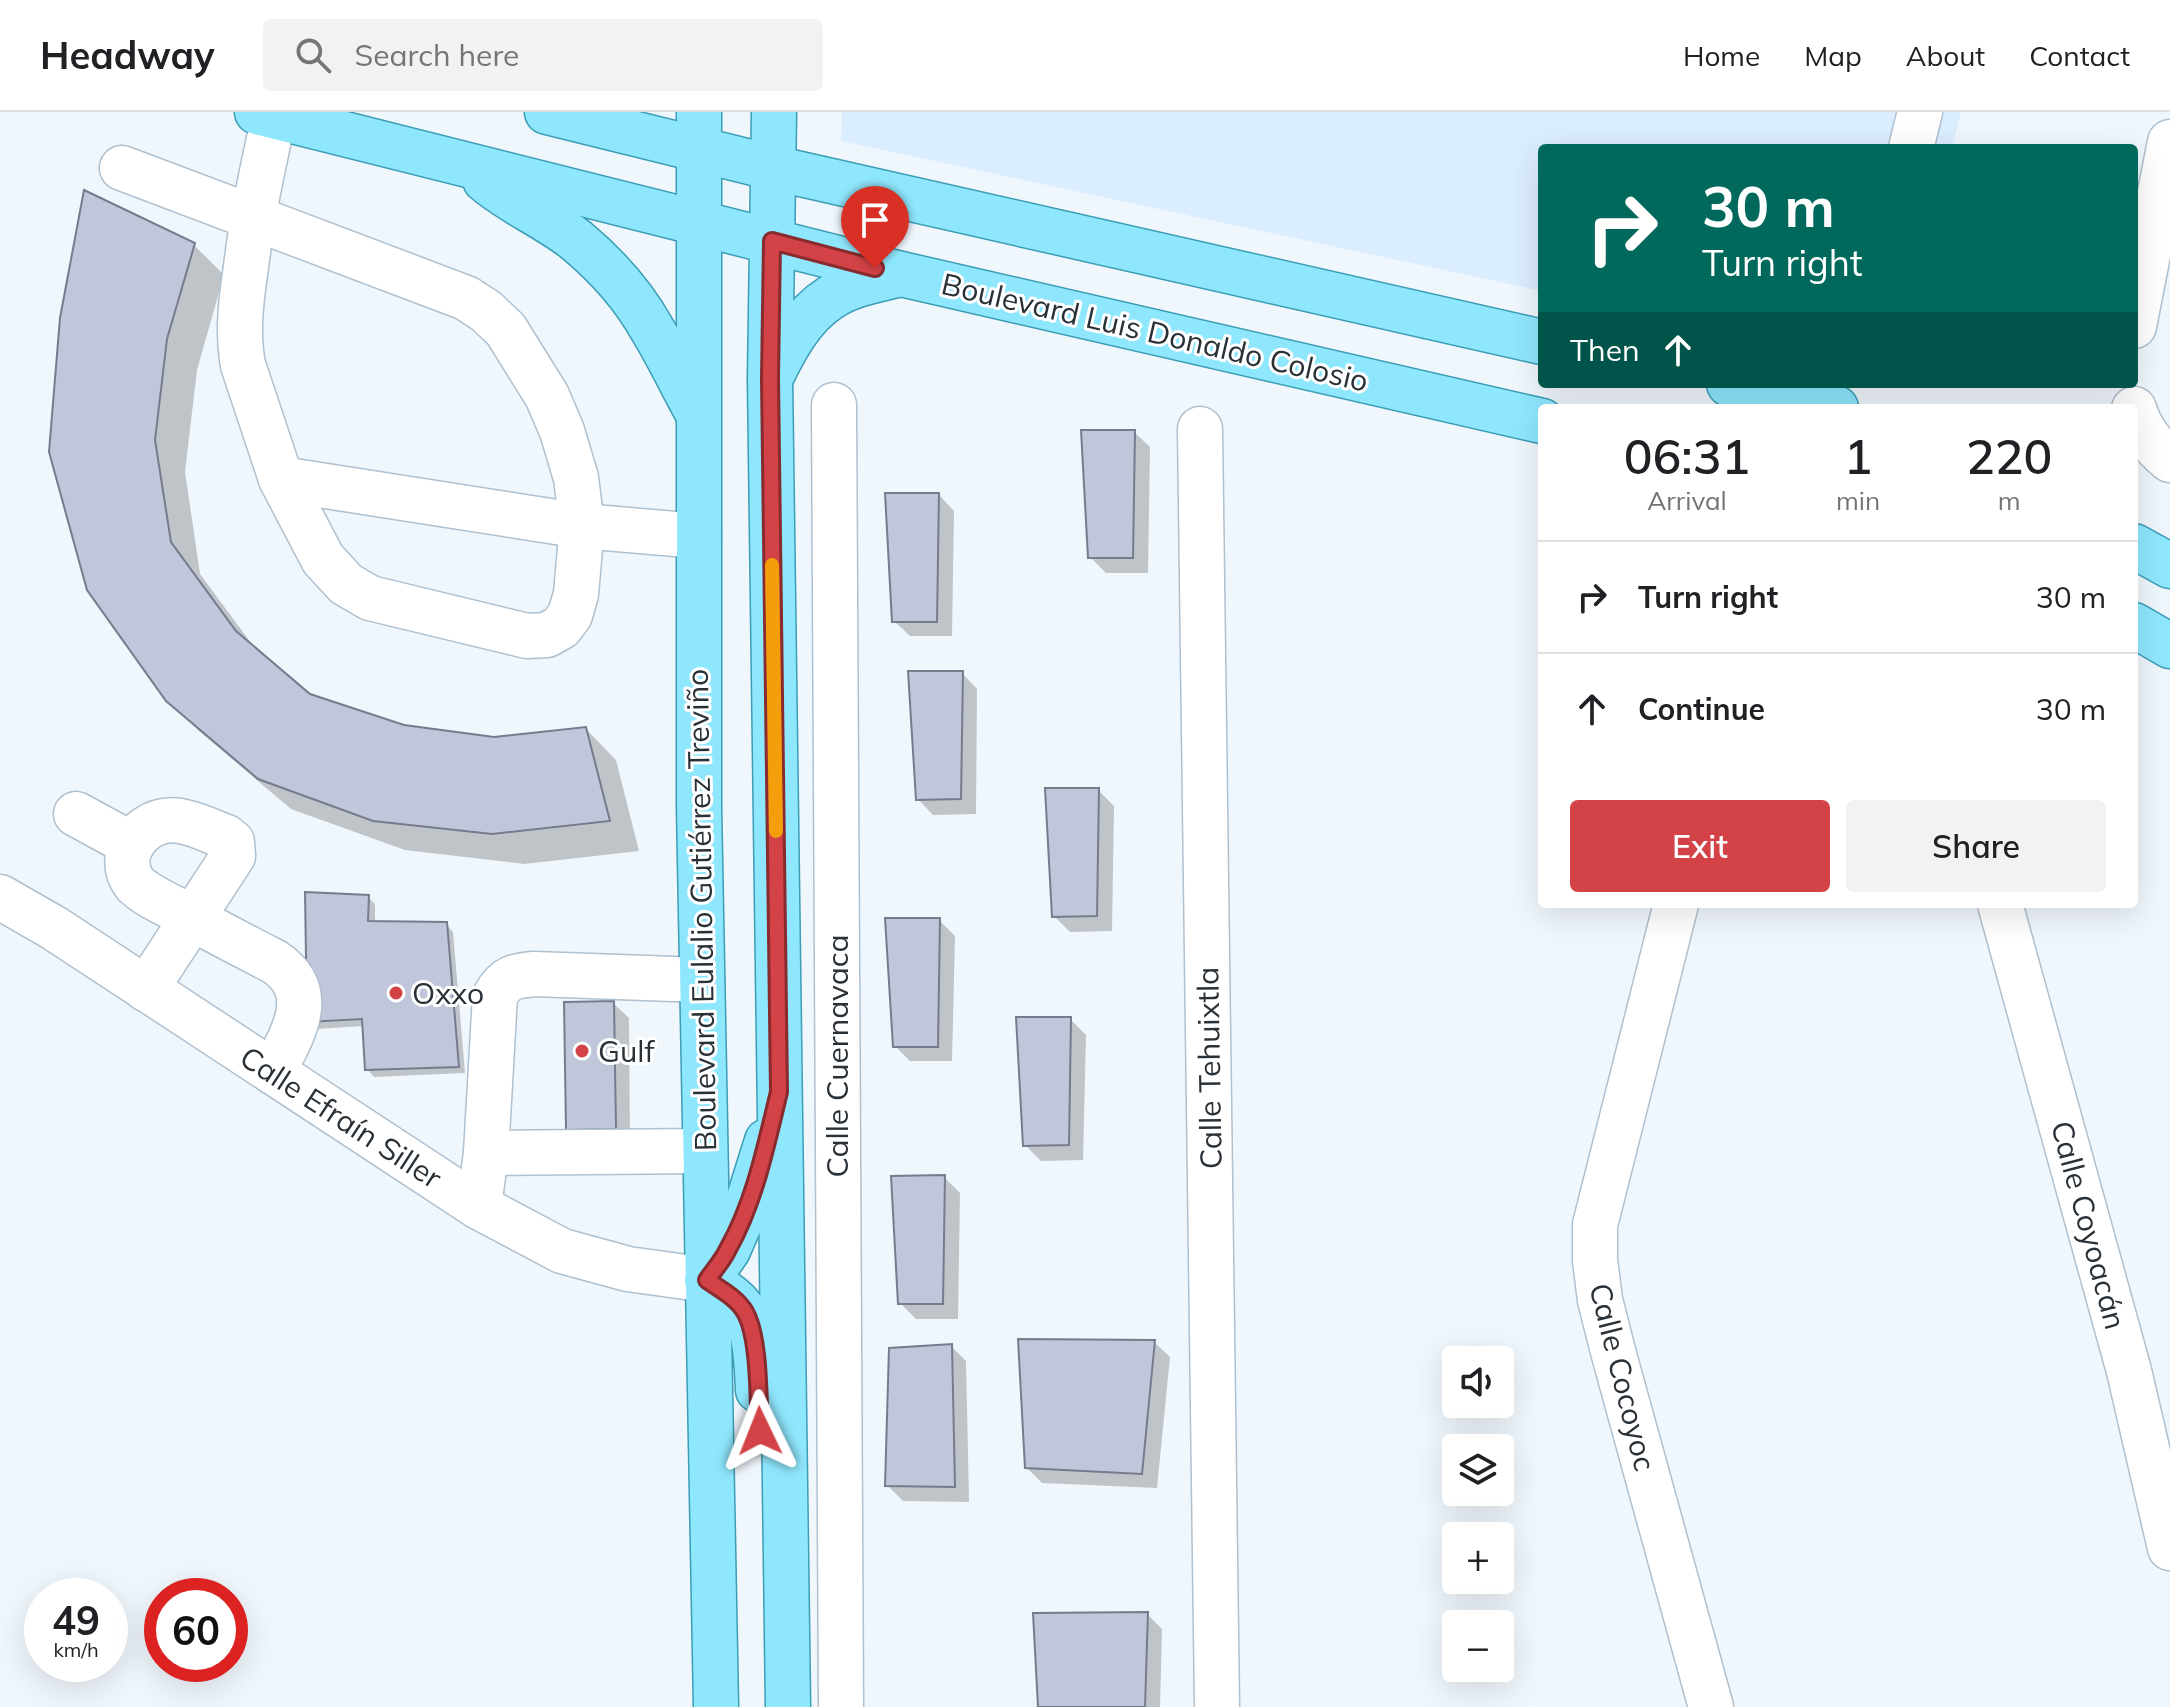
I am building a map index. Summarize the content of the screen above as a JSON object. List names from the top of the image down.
{
  "streets": {
    "main road": ["Boulevard Luis Donaldo Colosio", "Boulevard Eulalio Gutiérrez Treviño"],
    "street": [
      "Calle Cuernavaca",
      "Calle Tehuixtla",
      "Calle Efraín Siller",
      "Calle Coyoacán",
      "Calle Cocoyoc"
    ]
  },
  "crossings": [
    ["Boulevard Luis Donaldo Colosio", "Boulevard Eulalio Gutiérrez Treviño"],
    ["Boulevard Eulalio Gutiérrez Treviño", "Calle Efraín Siller"]
  ],
  "places": ["Oxxo", "Gulf"],
  "page": {
    "header": "Headway",
    "search": "Search here",
    "nav": [
      "Home",
      "Map",
      "About",
      "Contact"
    ],
    "turn": ["30 m", "Turn right"],
    "then": "Then",
    "eta": [
      "06:31",
      "Arrival",
      "1",
      "min",
      "220",
      "m"
    ],
    "list": [
      {
        "name": "Turn right",
        "value": "30 m"
      },
      {
        "name": "Continue",
        "value": "30 m"
      }
    ],
    "buttons": ["Exit", "Share"],
    "map_buttons": ["+", "−"],
    "speed": "49 km/h",
    "limit": "60"
  }
}
